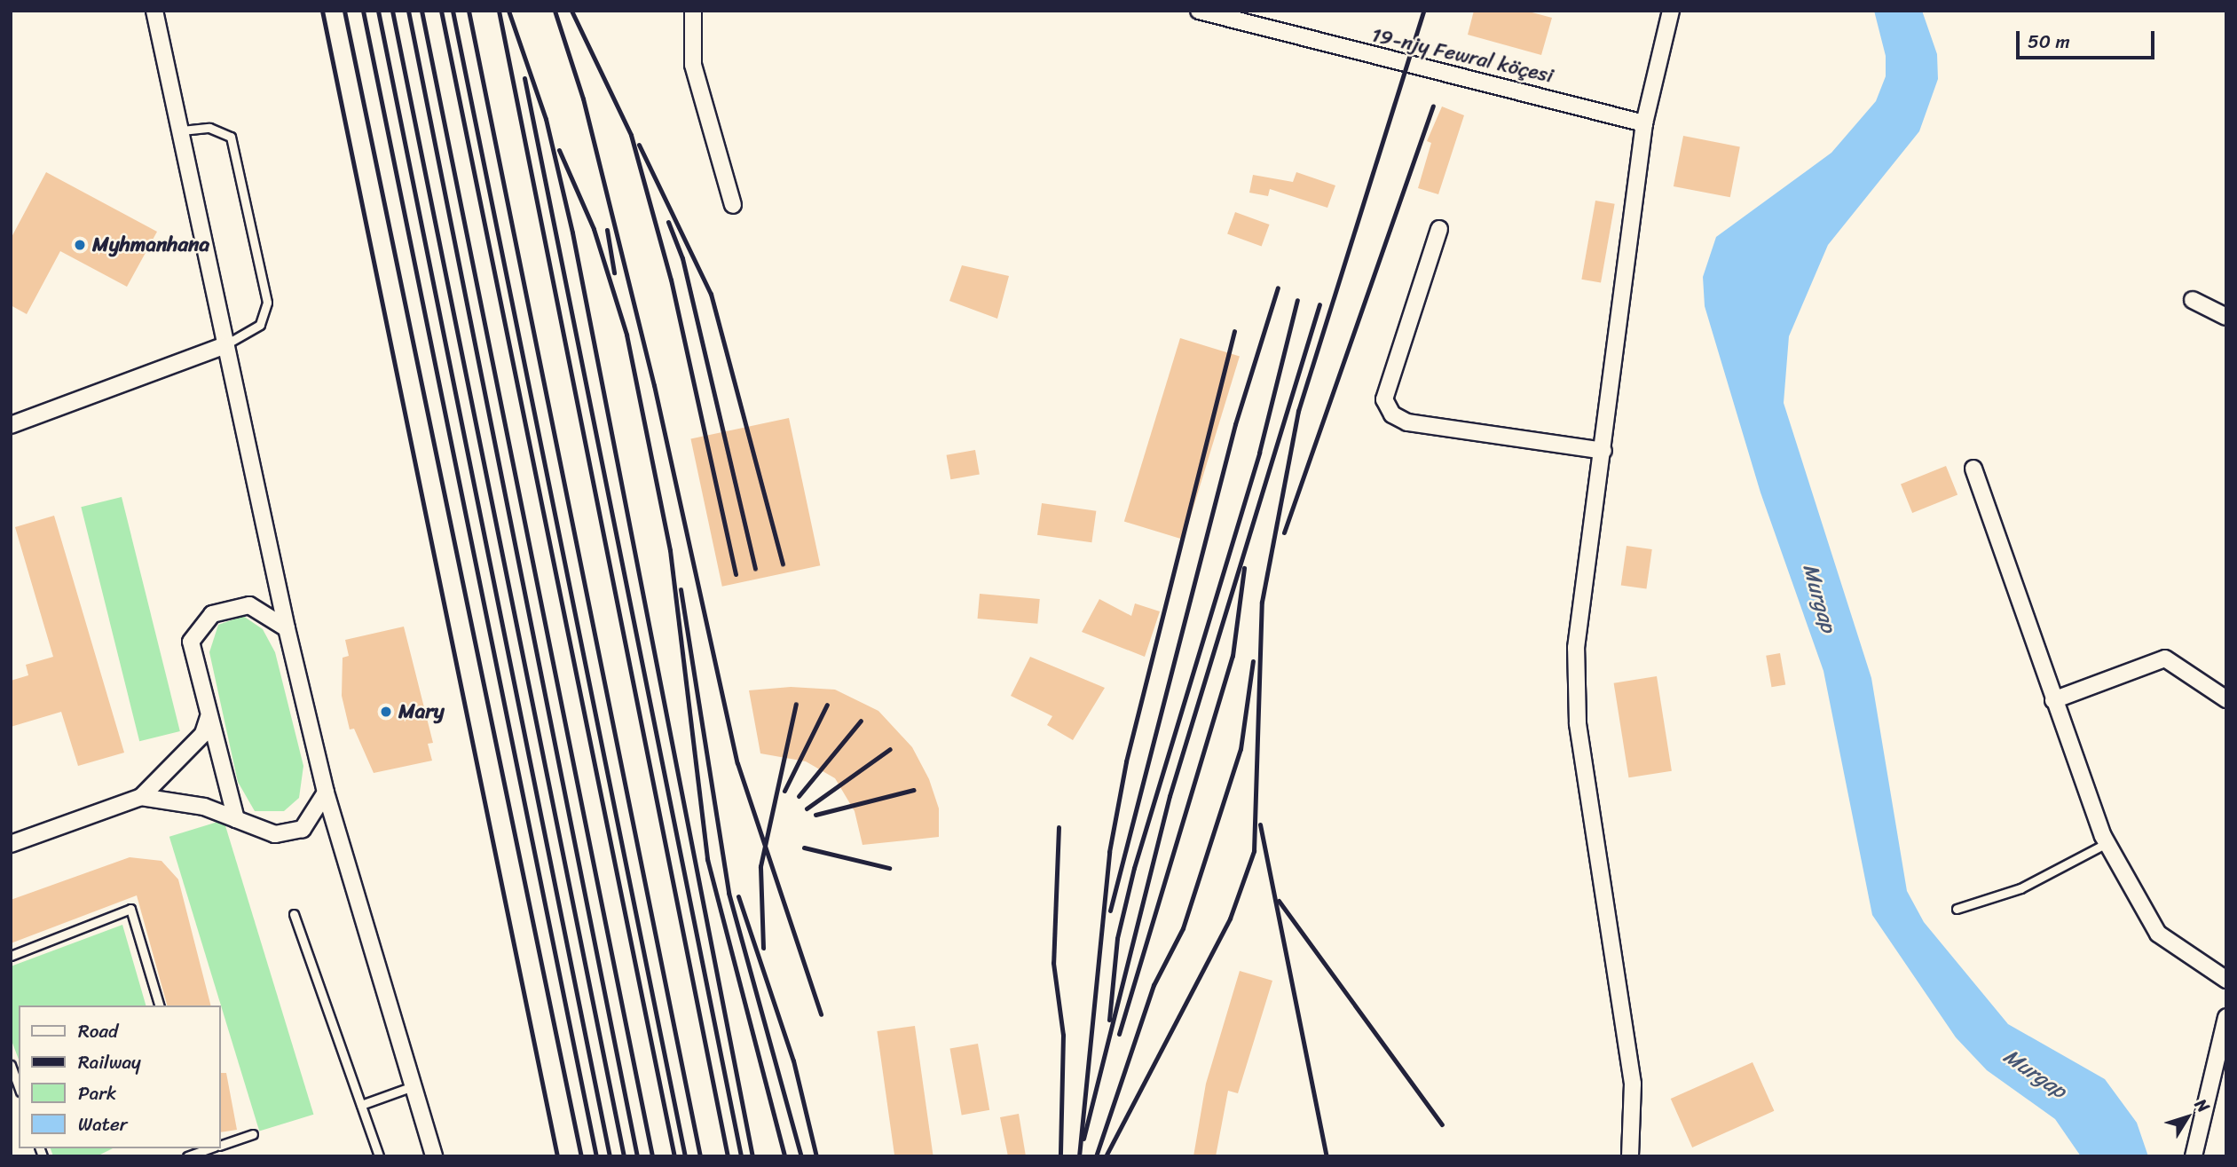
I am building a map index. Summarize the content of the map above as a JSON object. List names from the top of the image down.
{
  "streets": {
    "street": ["19-njy Fewral köçesi"]
  },
  "water": ["Murgap"],
  "places": ["Myhmanhana", "Mary"],
  "legend": [
    "Road",
    "Railway",
    "Park",
    "Water"
  ],
  "scale_bar": "50 m",
  "north": "top right"
}
